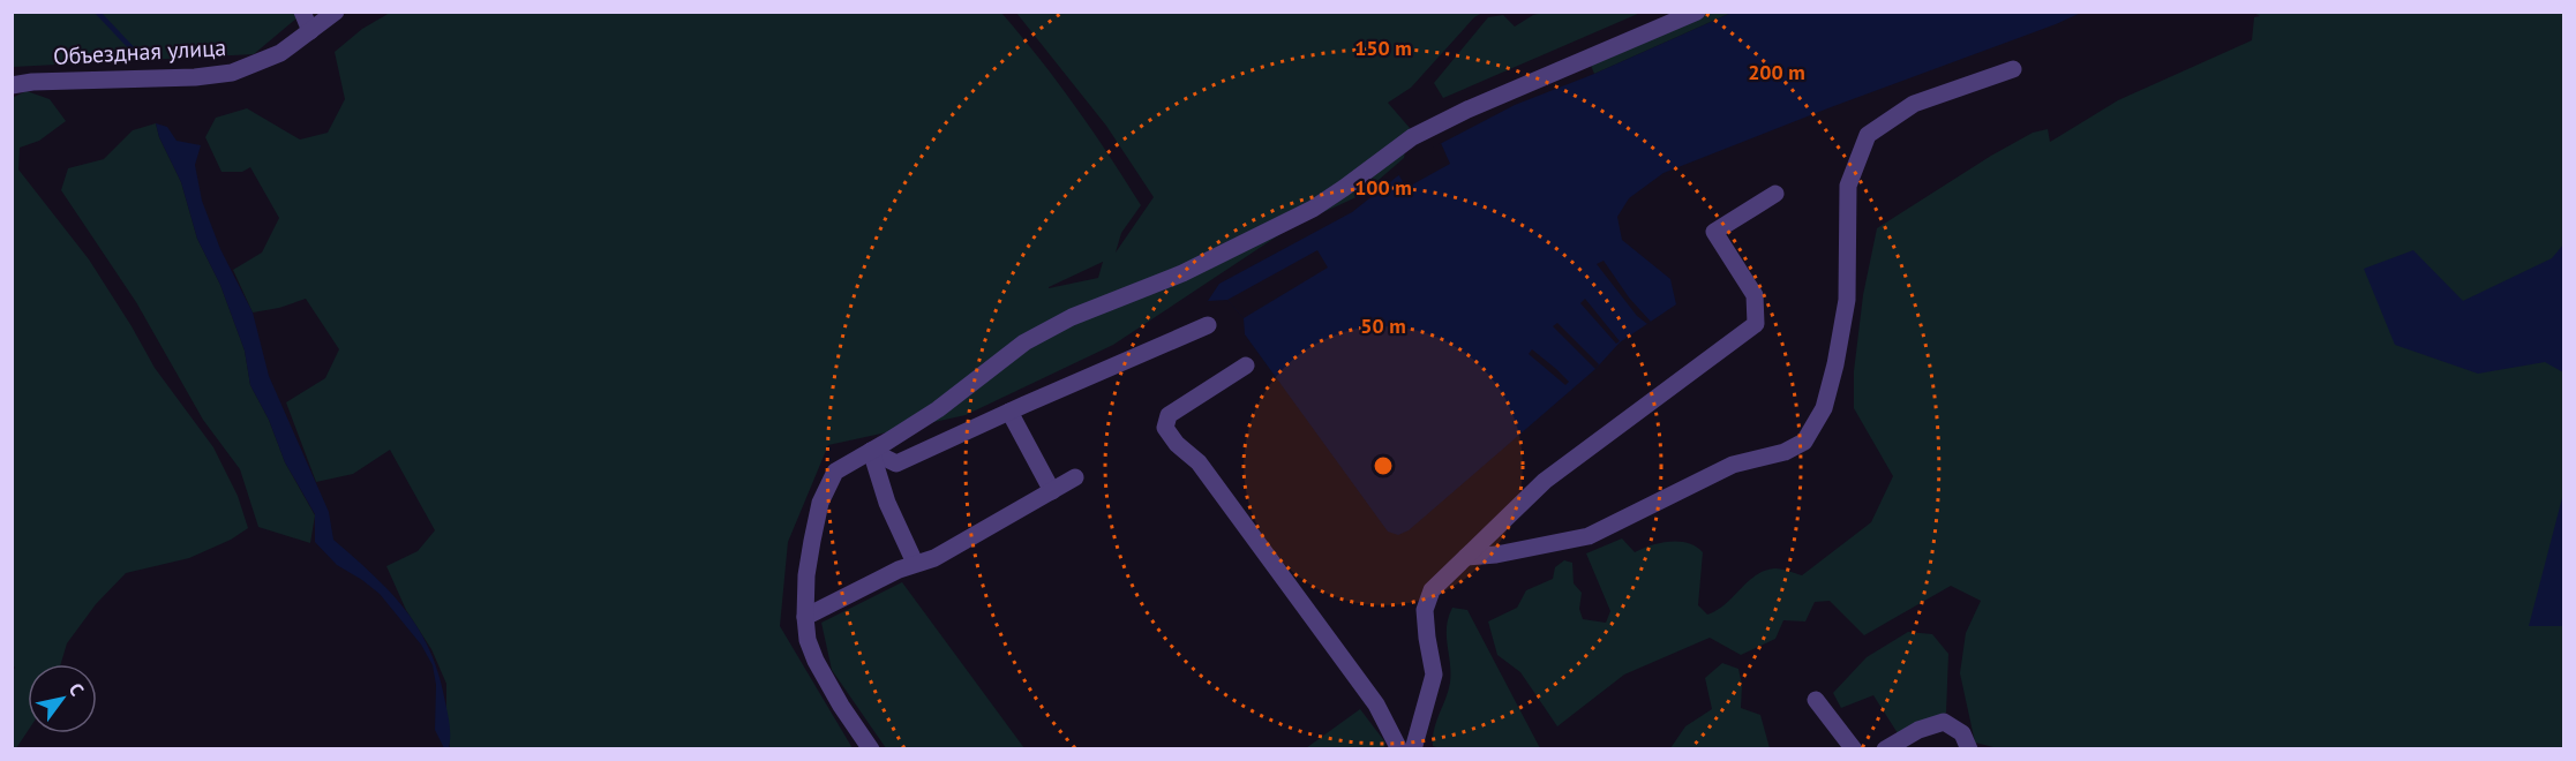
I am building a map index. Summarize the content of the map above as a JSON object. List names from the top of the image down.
{
  "streets": {
    "street": ["Объездная улица"]
  },
  "north": "top right",
  "rings": [
    "150 m",
    "200 m",
    "100 m",
    "50 m"
  ]
}
